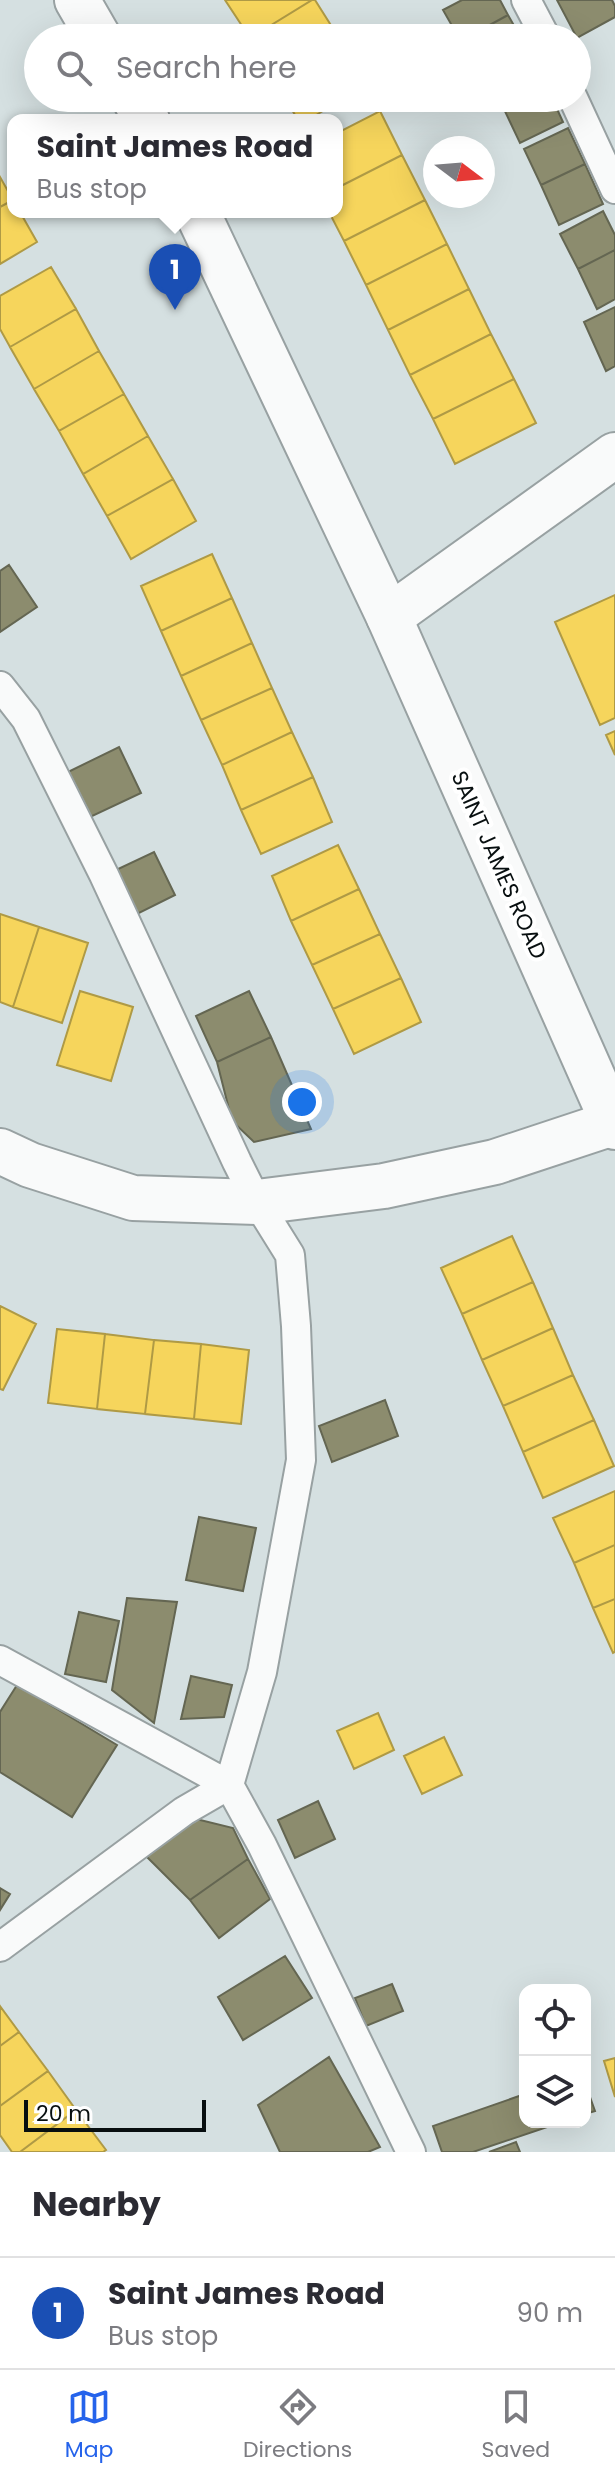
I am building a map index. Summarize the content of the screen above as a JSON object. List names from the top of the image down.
{
  "streets": {
    "street": ["SAINT JAMES ROAD"]
  },
  "scale_bar": "20 m",
  "north": "right",
  "page": {
    "search": "Search here",
    "popup": ["Saint James Road", "Bus stop"],
    "pins": "1",
    "scale": "20 m",
    "heading": "Nearby",
    "list": [
      {
        "mark": "1",
        "name": "Saint James Road",
        "note": "Bus stop",
        "value": "90 m"
      }
    ],
    "nav": ["Map", "Directions", "Saved"]
  }
}
